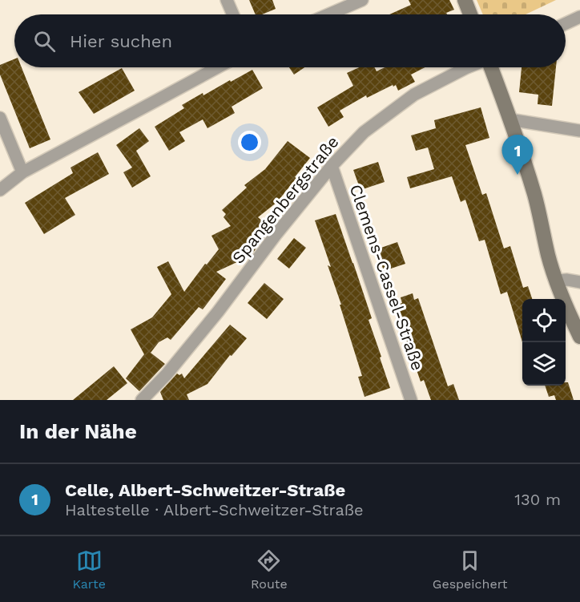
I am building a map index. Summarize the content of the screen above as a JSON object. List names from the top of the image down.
{
  "streets": {
    "street": ["Spangenbergstraße", "Clemens-Cassel-Straße"]
  },
  "crossings": [
    ["Spangenbergstraße", "Clemens-Cassel-Straße"]
  ],
  "page": {
    "search": "Hier suchen",
    "pins": "1",
    "heading": "In der Nähe",
    "list": [
      {
        "mark": "1",
        "name": "Celle, Albert-Schweitzer-Straße",
        "note": "Haltestelle · Albert-Schweitzer-Straße",
        "value": "130 m"
      }
    ],
    "nav": ["Karte", "Route", "Gespeichert"]
  }
}
